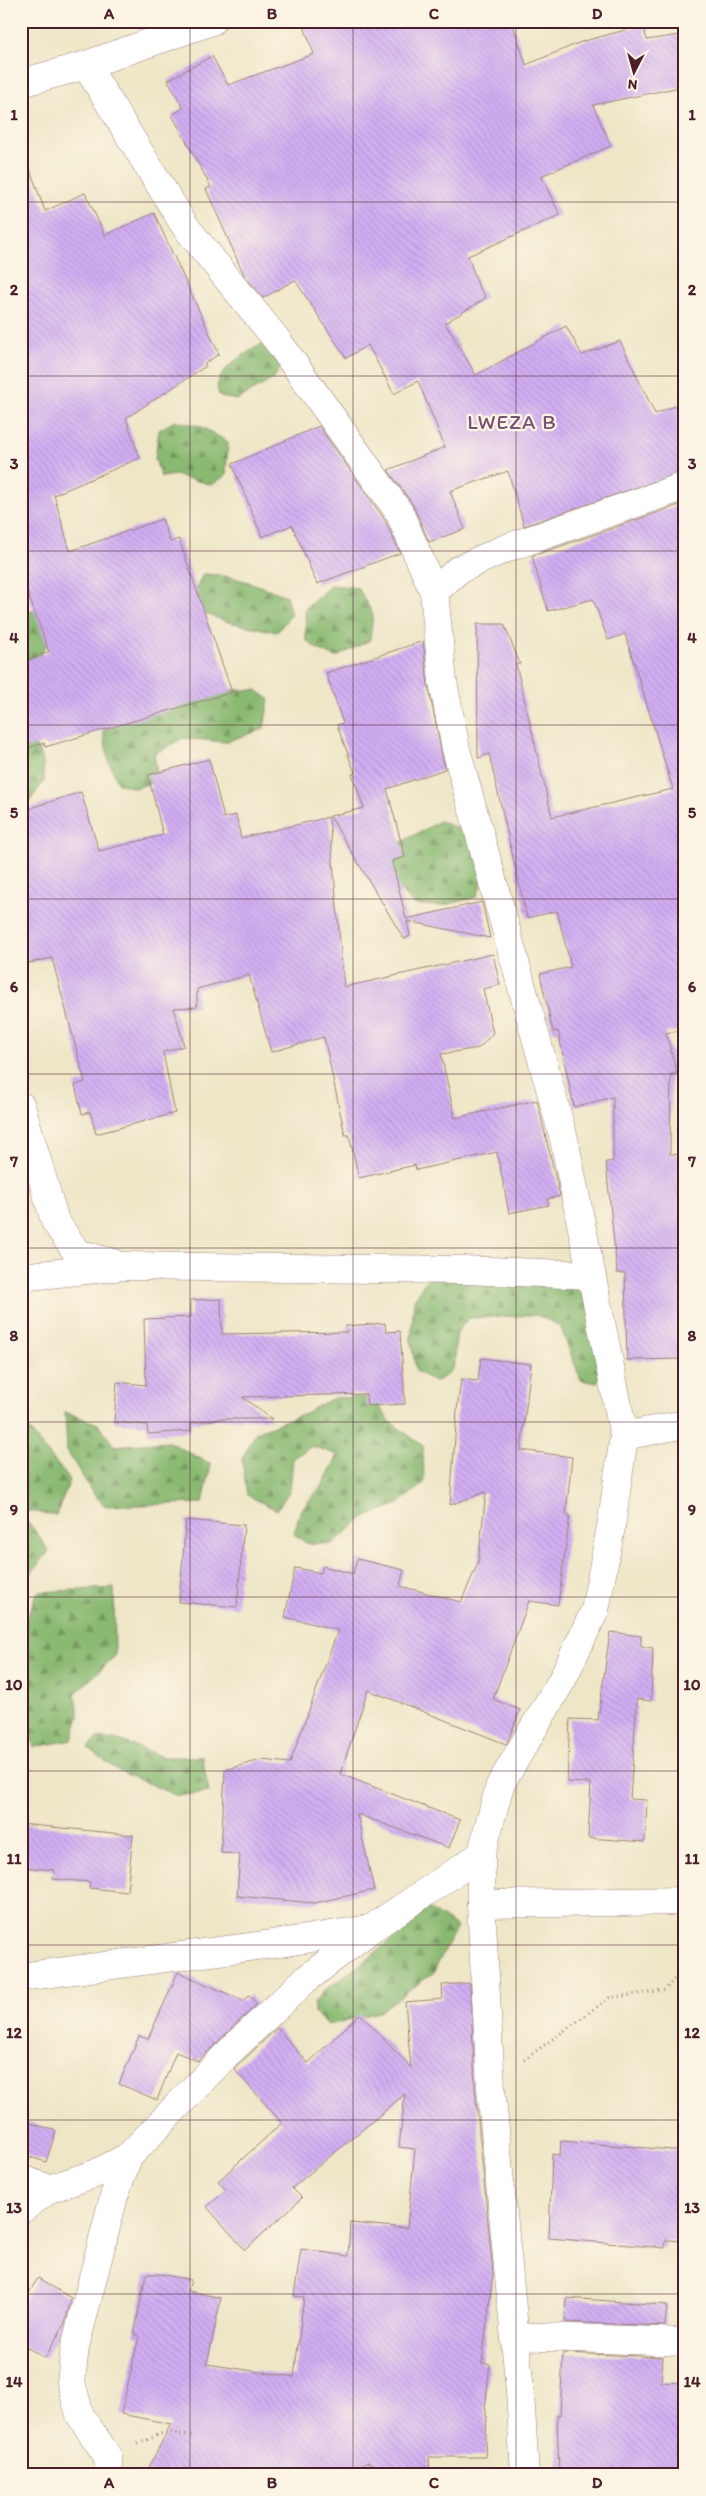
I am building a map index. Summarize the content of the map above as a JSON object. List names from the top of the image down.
{
  "districts": ["LWEZA B"],
  "north": "bottom",
  "grid": {
    "columns": [
      "A",
      "B",
      "C",
      "D"
    ],
    "rows": [
      "1",
      "2",
      "3",
      "4",
      "5",
      "6",
      "7",
      "8",
      "9",
      "10",
      "11",
      "12",
      "13",
      "14"
    ]
  }
}
